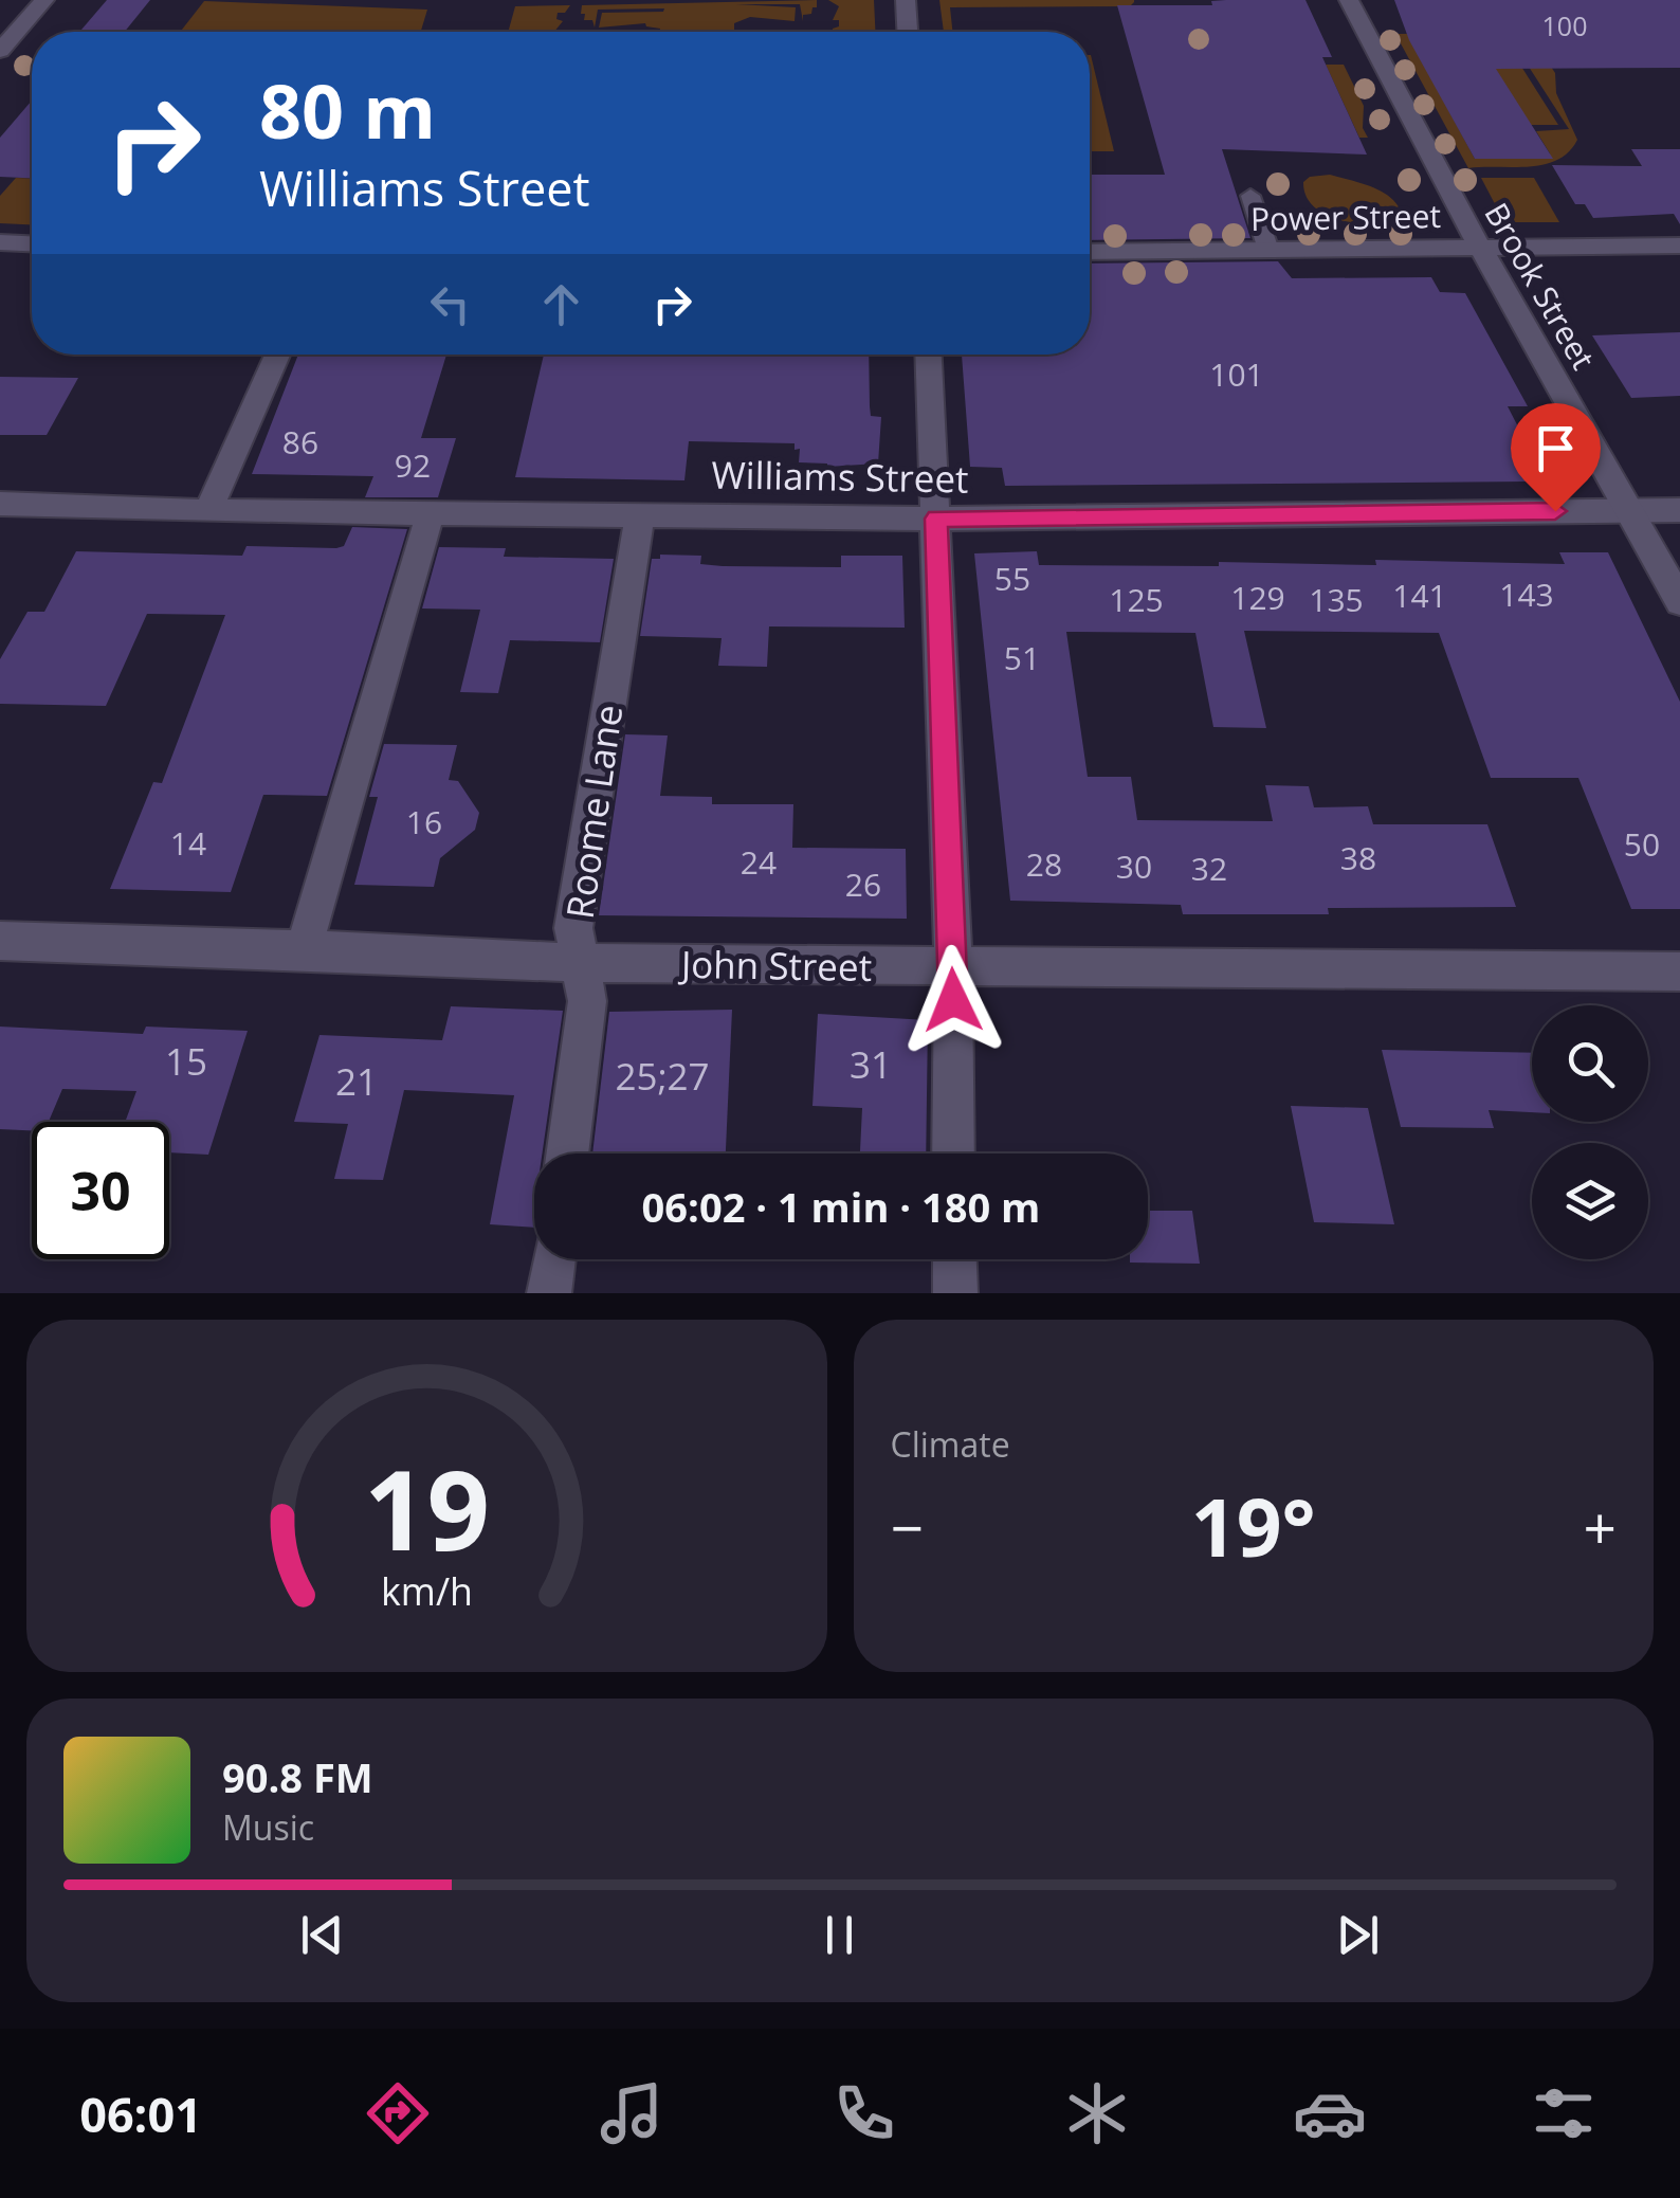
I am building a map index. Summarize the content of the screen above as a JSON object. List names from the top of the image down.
{
  "streets": {
    "street": [
      "Power Street",
      "Brook Street",
      "Williams Street",
      "Roome Lane",
      "John Street"
    ]
  },
  "crossings": [
    ["Power Street", "Brook Street"],
    ["Brook Street", "Williams Street"],
    ["Williams Street", "Roome Lane"],
    ["Roome Lane", "John Street"]
  ],
  "house_numbers": [
    "100",
    "101",
    "86",
    "92",
    "55",
    "143",
    "141",
    "129",
    "125",
    "135",
    "51",
    "16",
    "14",
    "50",
    "38",
    "24",
    "28",
    "30",
    "32",
    "26",
    "15",
    "31",
    "25;27",
    "21"
  ],
  "page": {
    "turn": ["80 m", "Williams Street"],
    "limit": "30",
    "trip": "06:02 · 1 min · 180 m",
    "tile": "Climate",
    "heat": ["−", "19°", "+"],
    "song": ["90.8 FM", "Music"],
    "tabs": "06:01",
    "gauge": ["19", "km/h"]
  }
}
